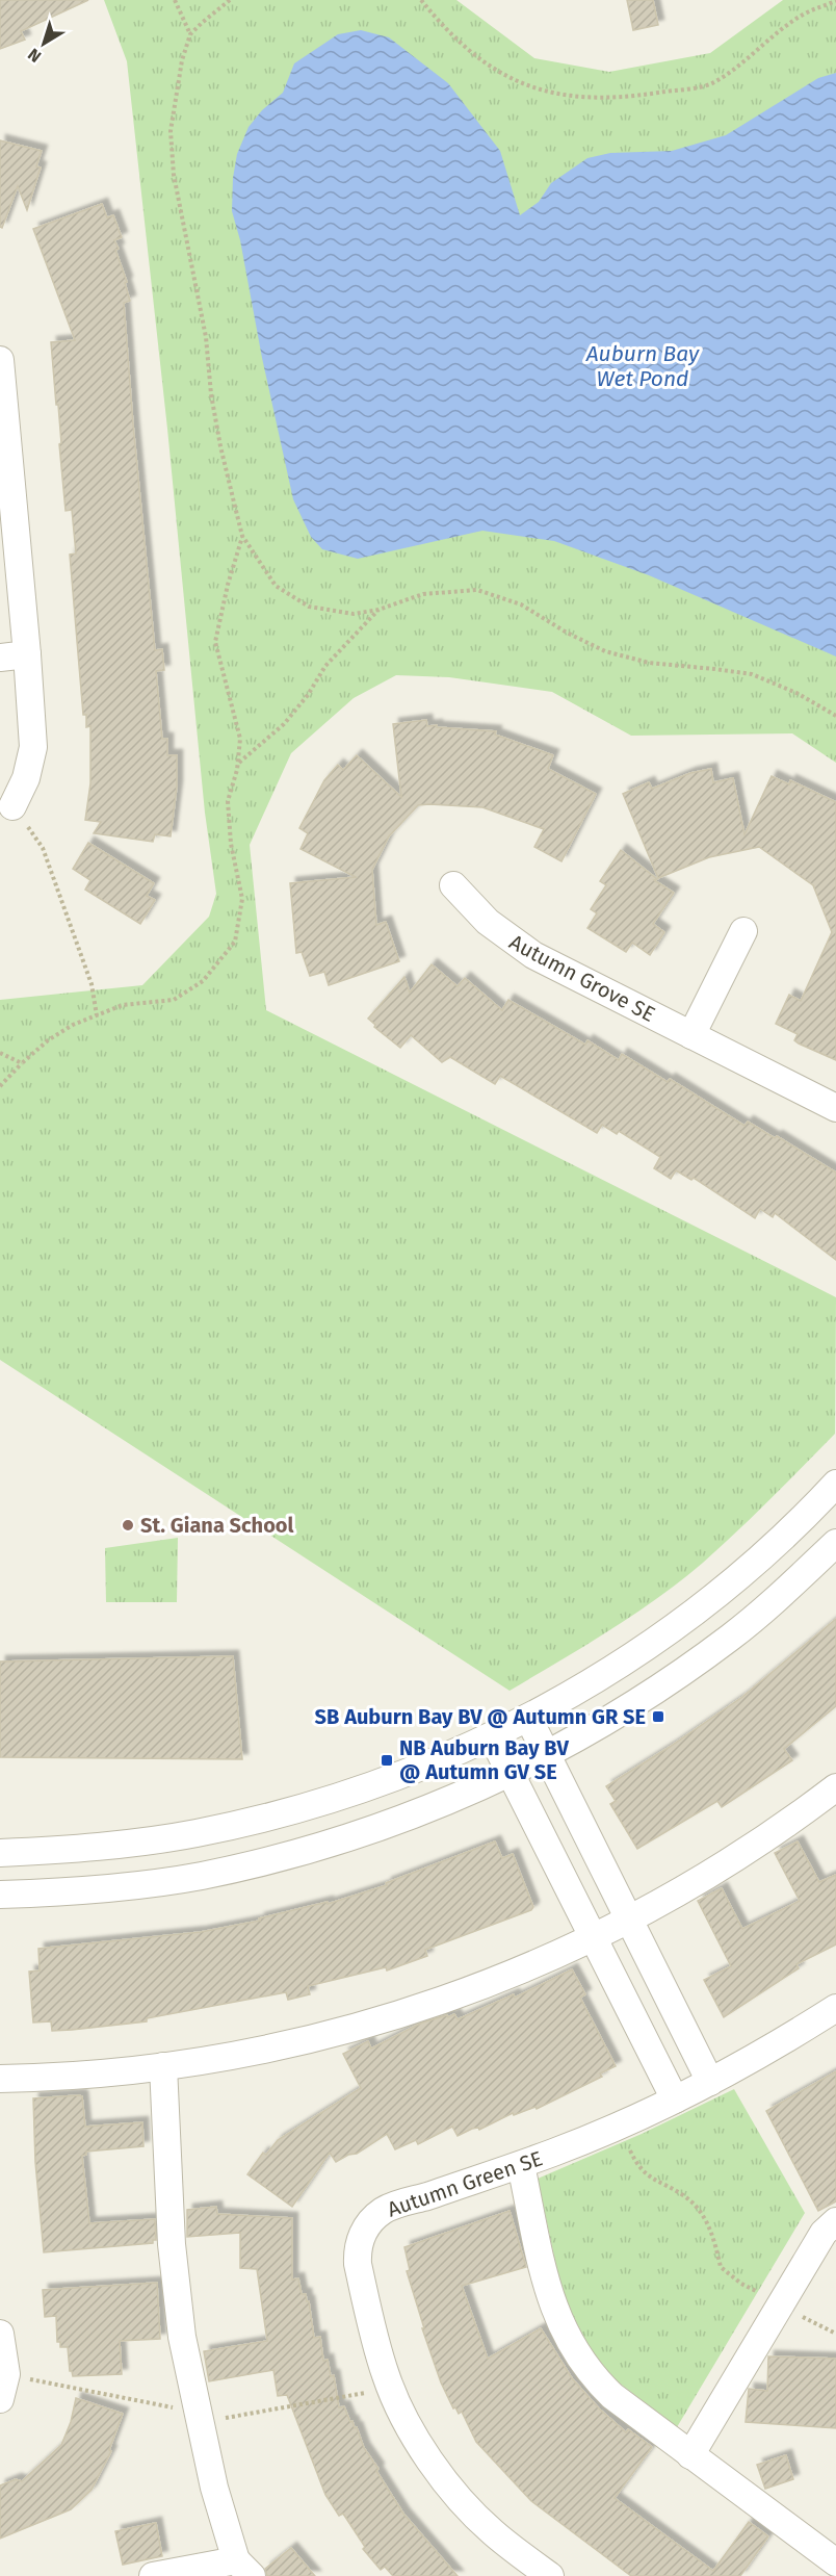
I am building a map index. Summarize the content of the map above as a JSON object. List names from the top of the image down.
{
  "streets": {
    "street": ["Autumn Grove SE", "Autumn Green SE"]
  },
  "water": ["Auburn Bay Wet Pond"],
  "places": {
    "other": ["St. Giana School"],
    "transit": ["SB Auburn Bay BV @ Autumn GR SE", "NB Auburn Bay BV @ Autumn GV SE"]
  },
  "north": "bottom left"
}
